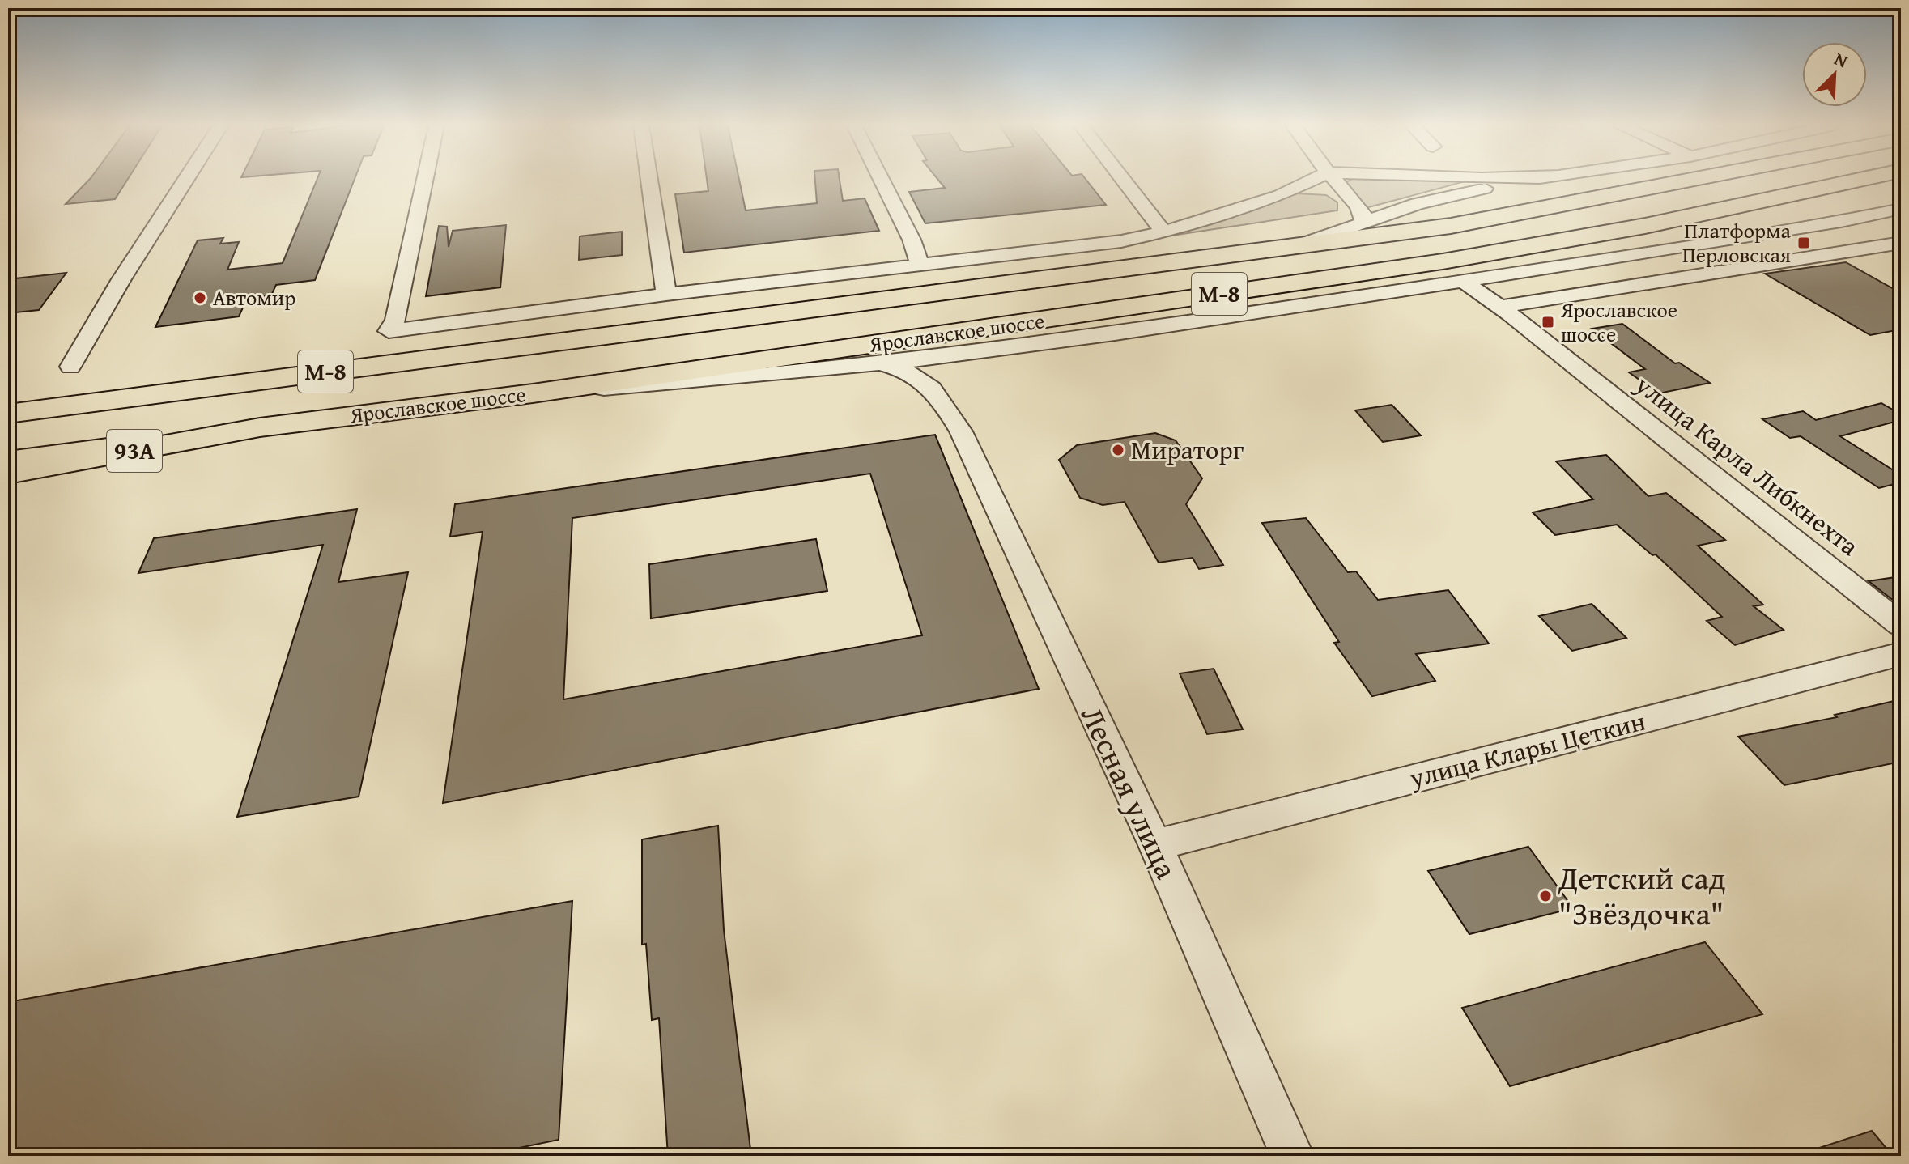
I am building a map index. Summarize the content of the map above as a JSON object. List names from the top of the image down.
{
  "streets": {
    "highway": ["М-8", "Ярославское шоссе", "93A"],
    "street": ["улица Карла Либкнехта", "улица Клары Цеткин", "Лесная улица"]
  },
  "crossings": [
    ["Ярославское шоссе", "93A"],
    ["улица Клары Цеткин", "Лесная улица"]
  ],
  "places": {
    "transit": ["Платформа Перловская", "Ярославское шоссе"],
    "other": ["Автомир", "Мираторг", "Детский сад \"Звёздочка\""]
  },
  "north": "top right"
}
